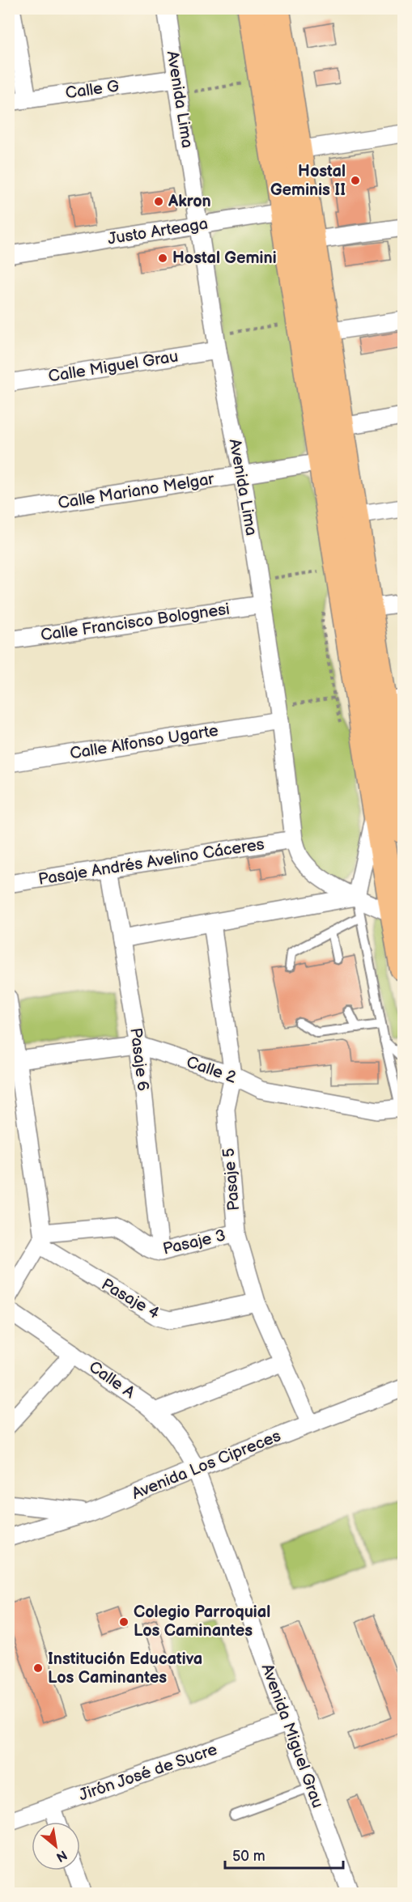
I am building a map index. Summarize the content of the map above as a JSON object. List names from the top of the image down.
{
  "streets": {
    "street": [
      "Calle G",
      "Avenida Lima",
      "Justo Arteaga",
      "Calle Miguel Grau",
      "Calle Mariano Melgar",
      "Calle Francisco Bolognesi",
      "Calle Alfonso Ugarte",
      "Pasaje Andrés Avelino Cáceres",
      "Pasaje 6",
      "Calle 2",
      "Pasaje 5",
      "Pasaje 3",
      "Pasaje 4",
      "Calle A",
      "Avenida Los Cipreces",
      "Avenida Miguel Grau",
      "Jirón José de Sucre"
    ]
  },
  "crossings": [
    ["Calle G", "Avenida Lima"],
    ["Avenida Lima", "Justo Arteaga"],
    ["Avenida Lima", "Calle Miguel Grau"],
    ["Avenida Lima", "Calle Mariano Melgar"],
    ["Avenida Lima", "Calle Francisco Bolognesi"],
    ["Avenida Lima", "Calle Alfonso Ugarte"],
    ["Avenida Lima", "Pasaje Andrés Avelino Cáceres"],
    ["Pasaje Andrés Avelino Cáceres", "Pasaje 6"],
    ["Pasaje 6", "Calle 2"],
    ["Pasaje 6", "Pasaje 3"],
    ["Calle 2", "Pasaje 5"],
    ["Pasaje 5", "Pasaje 3"],
    ["Pasaje 5", "Pasaje 4"],
    ["Pasaje 5", "Avenida Los Cipreces"],
    ["Pasaje 3", "Pasaje 4"],
    ["Calle A", "Avenida Los Cipreces"],
    ["Calle A", "Avenida Miguel Grau"],
    ["Avenida Los Cipreces", "Avenida Miguel Grau"],
    ["Avenida Miguel Grau", "Jirón José de Sucre"]
  ],
  "places": [
    "Hostal Geminis II",
    "Akron",
    "Hostal Gemini",
    "Colegio Parroquial Los Caminantes",
    "Institución Educativa Los Caminantes"
  ],
  "scale_bar": "50 m",
  "north": "bottom right"
}
